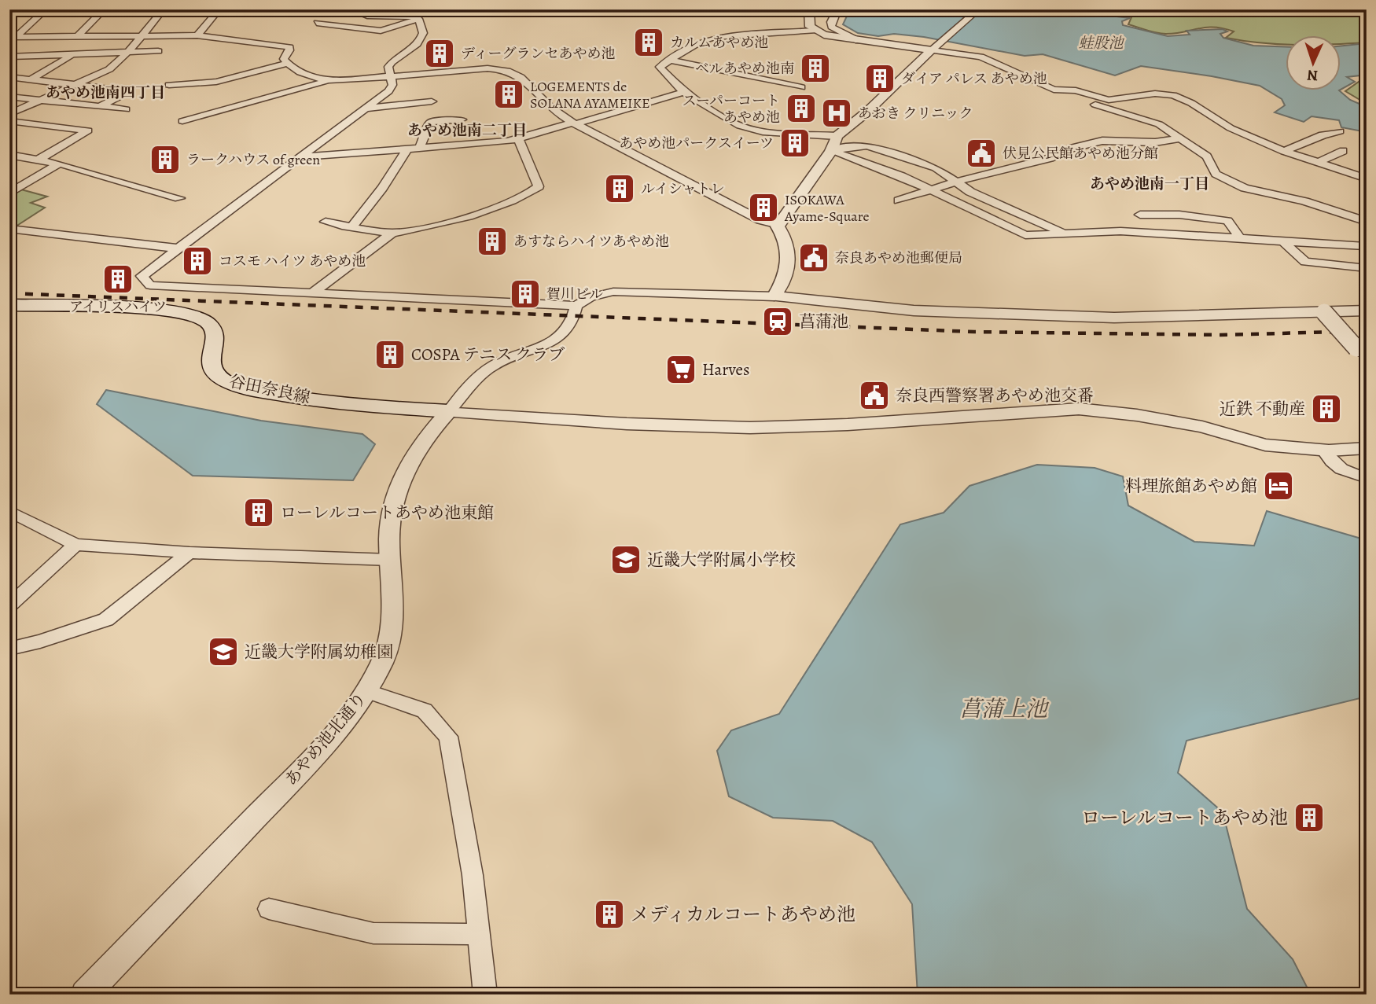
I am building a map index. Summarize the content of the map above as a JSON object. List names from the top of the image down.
{
  "streets": {
    "main road": ["谷田奈良線"],
    "street": ["あやめ池北通り"]
  },
  "crossings": [
    ["谷田奈良線", "あやめ池北通り"]
  ],
  "districts": ["あやめ池南四丁目", "あやめ池南二丁目", "あやめ池南一丁目"],
  "water": ["蛙股池", "菖蒲上池"],
  "places": {
    "building": [
      "カルムあやめ池",
      "ディーグランセあやめ池",
      "ベルあやめ池南",
      "ダイア パレス あやめ池",
      "LOGEMENTS de SOLANA AYAMEIKE",
      "スーパーコート あやめ池",
      "あやめ池パークスイーツ",
      "ラークハウス of green",
      "ルイシャトレ",
      "ISOKAWA Ayame-Square",
      "あすならハイツあやめ池",
      "コスモ ハイツ あやめ池",
      "アイリスハイツ",
      "賀川ビル",
      "COSPA テニス クラブ",
      "近鉄 不動産",
      "ローレルコートあやめ池東館",
      "ローレルコートあやめ池",
      "メディカルコートあやめ池"
    ],
    "hospital": ["あおき クリニック"],
    "public building": ["伏見公民館あやめ池分館", "奈良あやめ池郵便局", "奈良西警察署あやめ池交番"],
    "station": ["菖蒲池"],
    "supermarket": ["Harves"],
    "hotel": ["料理旅館あやめ館"],
    "school or university": ["近畿大学附属小学校", "近畿大学附属幼稚園"]
  },
  "north": "bottom"
}
